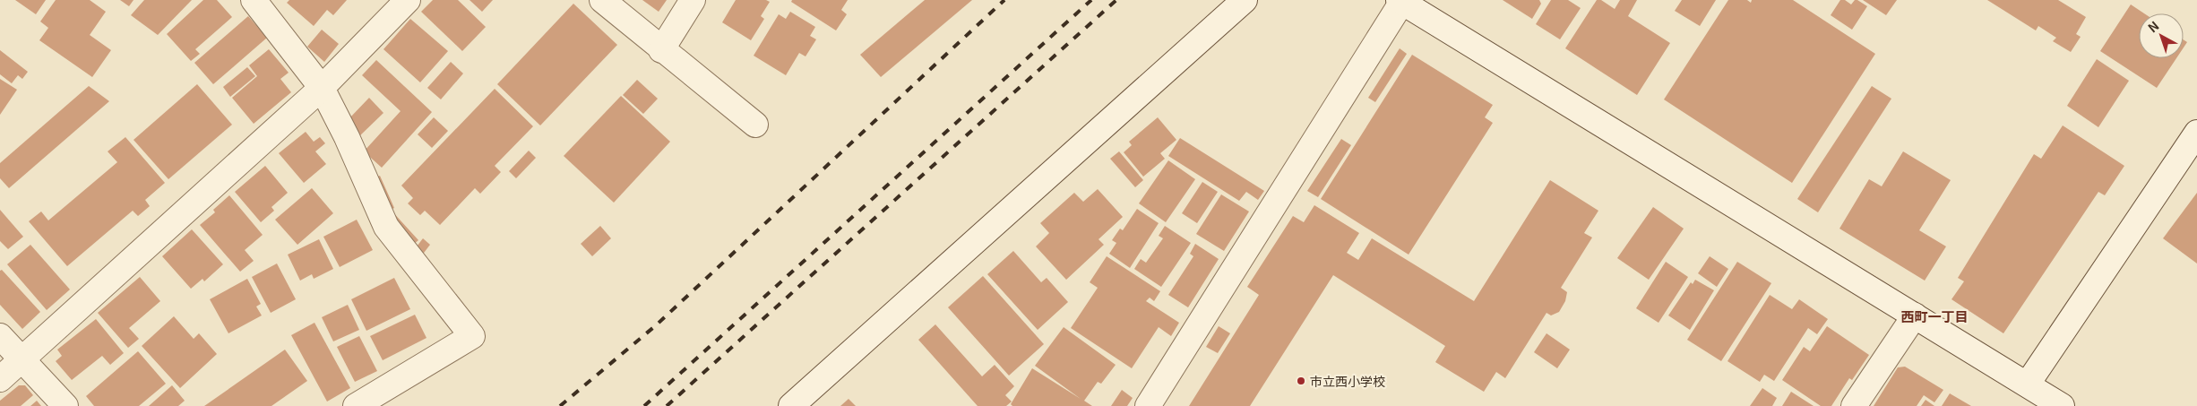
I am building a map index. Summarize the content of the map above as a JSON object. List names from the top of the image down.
{
  "districts": ["西町一丁目"],
  "places": ["市立西小学校"],
  "north": "top left"
}
